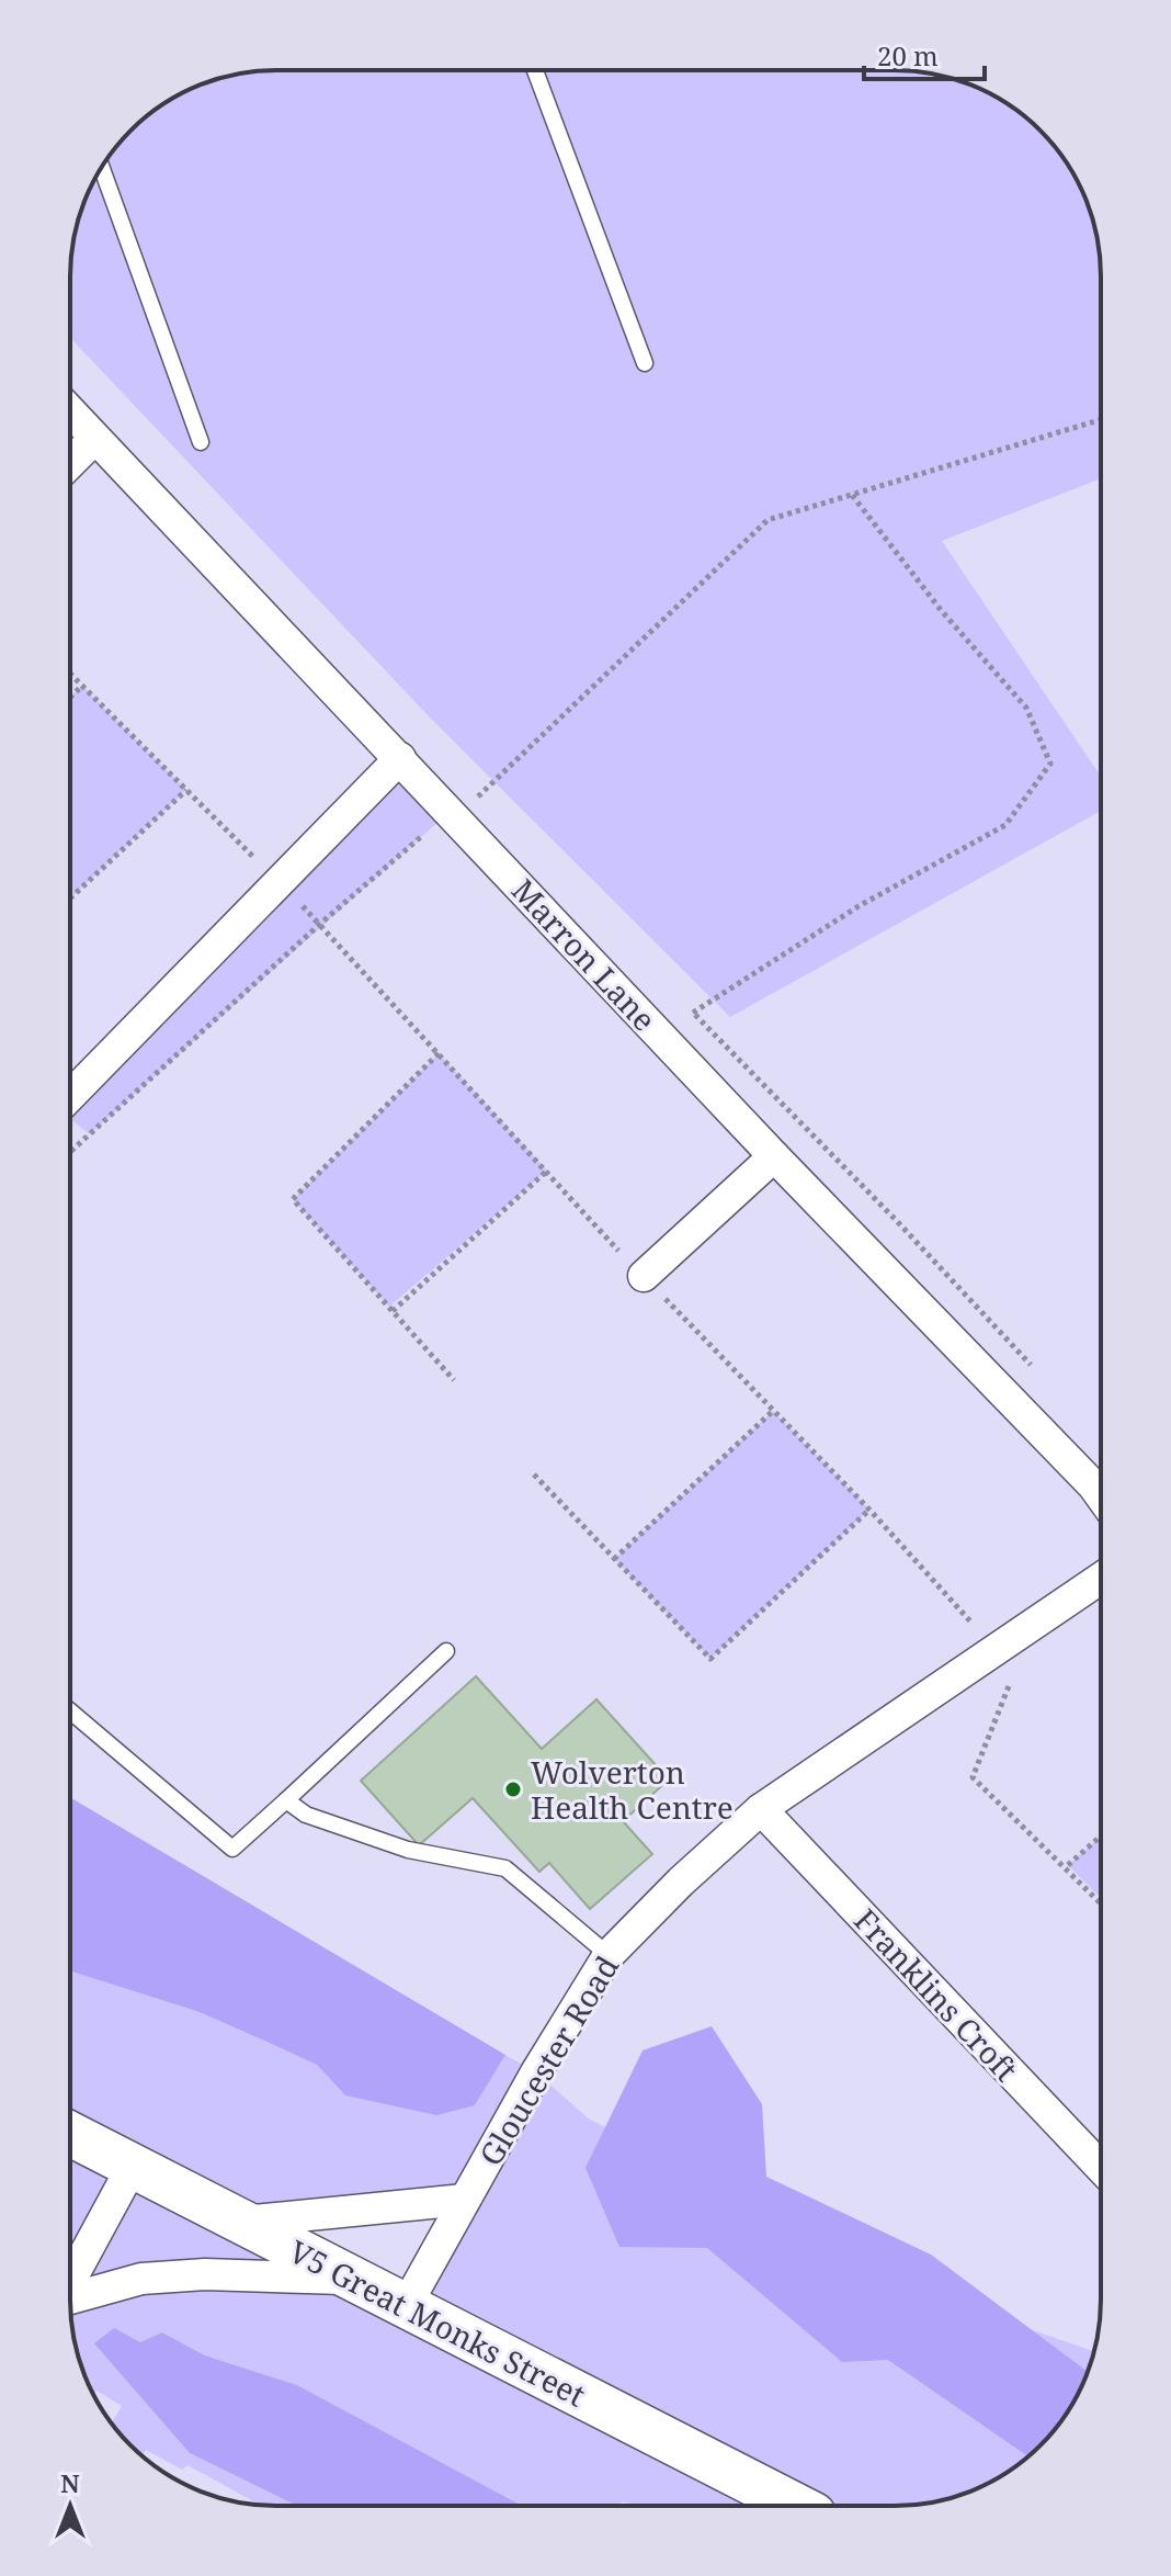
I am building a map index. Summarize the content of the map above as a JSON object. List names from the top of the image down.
{
  "streets": {
    "street": [
      "Marron Lane",
      "Franklins Croft",
      "Gloucester Road",
      "V5 Great Monks Street"
    ]
  },
  "crossings": [
    ["Franklins Croft", "Gloucester Road"],
    ["Gloucester Road", "V5 Great Monks Street"]
  ],
  "places": ["Wolverton Health Centre"],
  "scale_bar": "20 m",
  "north": "top"
}
